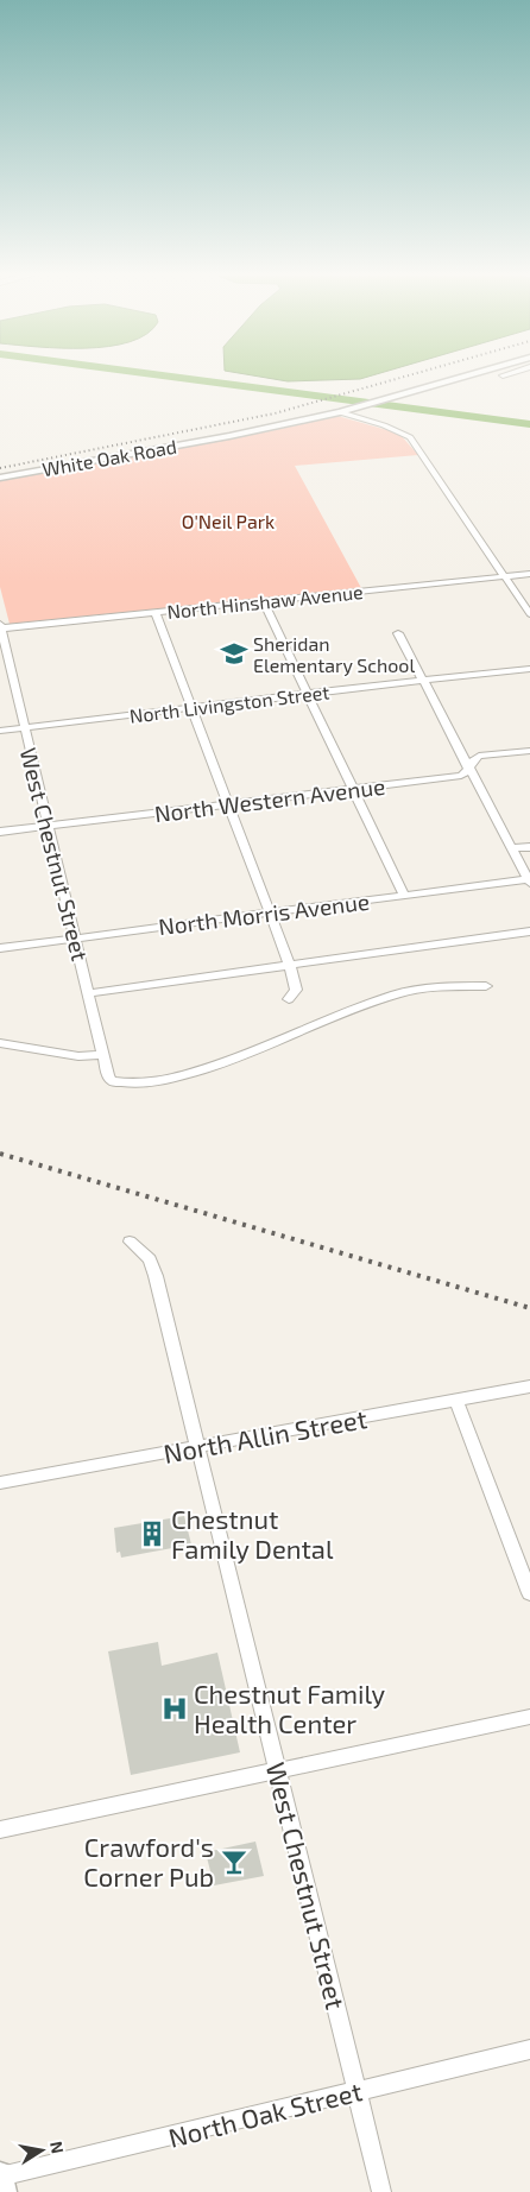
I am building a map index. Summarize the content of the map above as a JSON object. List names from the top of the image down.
{
  "streets": {
    "street": [
      "White Oak Road",
      "North Hinshaw Avenue",
      "North Livingston Street",
      "North Western Avenue",
      "West Chestnut Street",
      "North Morris Avenue",
      "North Allin Street",
      "North Oak Street"
    ]
  },
  "crossings": [
    ["North Hinshaw Avenue", "West Chestnut Street"],
    ["North Livingston Street", "West Chestnut Street"],
    ["North Western Avenue", "West Chestnut Street"],
    ["West Chestnut Street", "North Morris Avenue"],
    ["West Chestnut Street", "North Allin Street"],
    ["West Chestnut Street", "North Oak Street"]
  ],
  "parks": ["O'Neil Park"],
  "places": {
    "school or university": ["Sheridan Elementary School"],
    "building": ["Chestnut Family Dental"],
    "hospital": ["Chestnut Family Health Center"],
    "bar": ["Crawford's Corner Pub"]
  },
  "north": "right"
}
